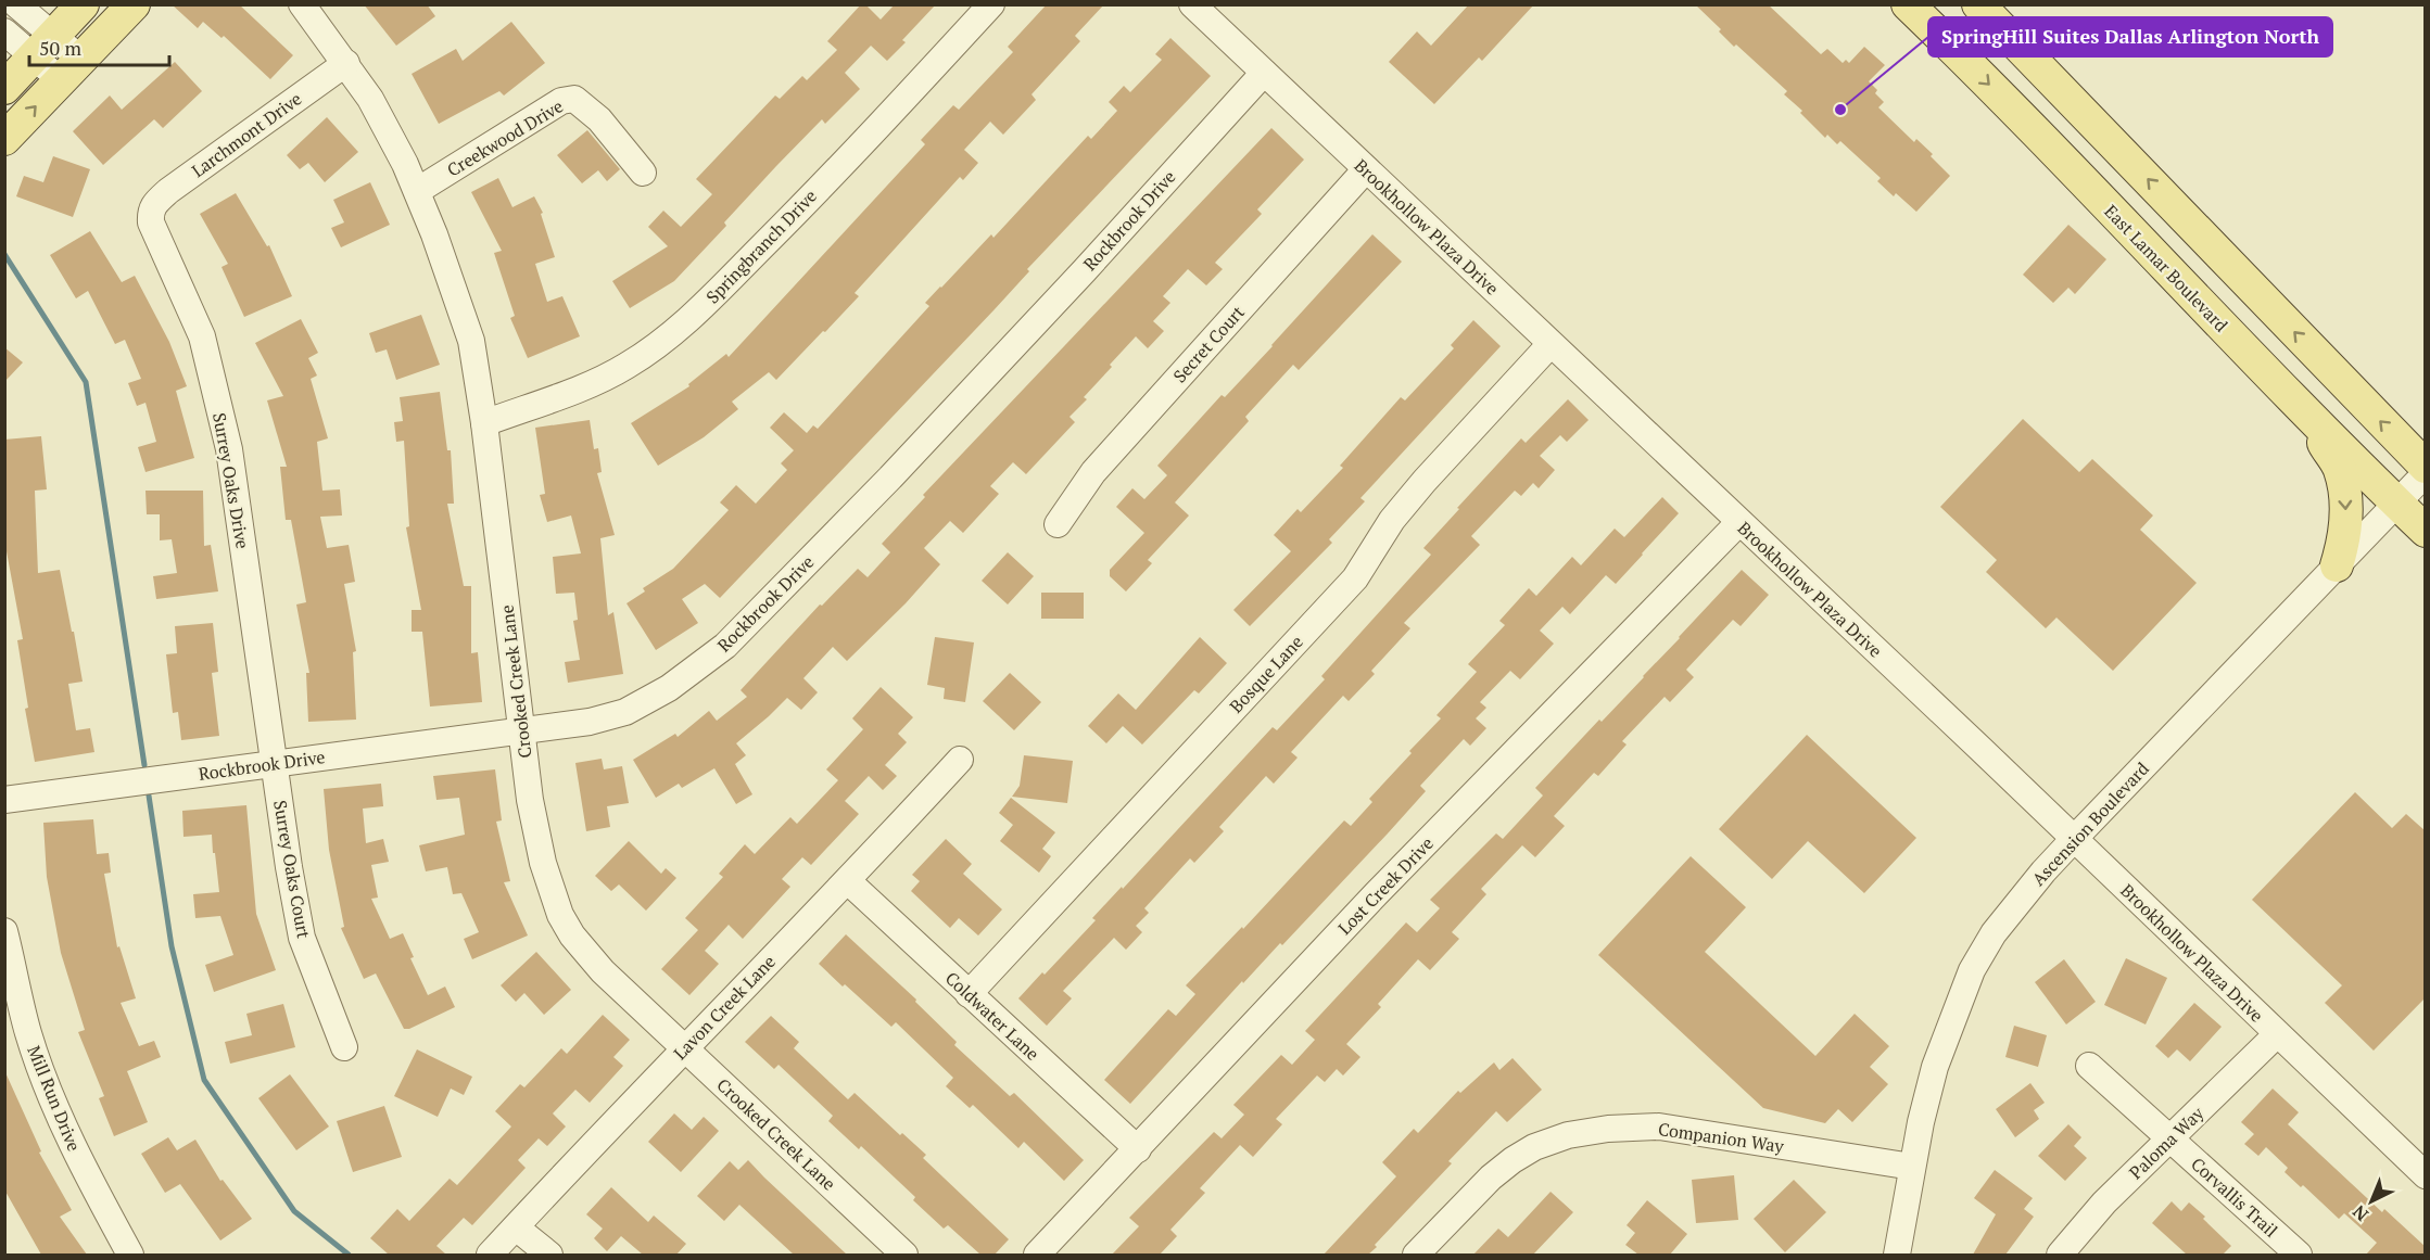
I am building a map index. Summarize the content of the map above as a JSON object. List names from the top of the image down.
{
  "streets": {
    "main road": ["East Lamar Boulevard"],
    "street": [
      "Larchmont Drive",
      "Creekwood Drive",
      "Rockbrook Drive",
      "Brookhollow Plaza Drive",
      "Springbranch Drive",
      "Secret Court",
      "Surrey Oaks Drive",
      "Bosque Lane",
      "Crooked Creek Lane",
      "Ascension Boulevard",
      "Surrey Oaks Court",
      "Lost Creek Drive",
      "Lavon Creek Lane",
      "Coldwater Lane",
      "Mill Run Drive",
      "Companion Way",
      "Paloma Way",
      "Corvallis Trail"
    ]
  },
  "crossings": [
    ["Larchmont Drive", "Surrey Oaks Drive"],
    ["Larchmont Drive", "Crooked Creek Lane"],
    ["Creekwood Drive", "Crooked Creek Lane"],
    ["Rockbrook Drive", "Brookhollow Plaza Drive"],
    ["Rockbrook Drive", "Surrey Oaks Drive"],
    ["Rockbrook Drive", "Crooked Creek Lane"],
    ["Rockbrook Drive", "Surrey Oaks Court"],
    ["Brookhollow Plaza Drive", "Secret Court"],
    ["Brookhollow Plaza Drive", "Bosque Lane"],
    ["Brookhollow Plaza Drive", "Ascension Boulevard"],
    ["Brookhollow Plaza Drive", "Lost Creek Drive"],
    ["Brookhollow Plaza Drive", "Paloma Way"],
    ["Springbranch Drive", "Crooked Creek Lane"],
    ["East Lamar Boulevard", "Ascension Boulevard"],
    ["Surrey Oaks Drive", "Surrey Oaks Court"],
    ["Bosque Lane", "Coldwater Lane"],
    ["Crooked Creek Lane", "Lavon Creek Lane"],
    ["Ascension Boulevard", "Companion Way"],
    ["Lost Creek Drive", "Coldwater Lane"],
    ["Lavon Creek Lane", "Coldwater Lane"],
    ["Paloma Way", "Corvallis Trail"]
  ],
  "places": ["SpringHill Suites Dallas Arlington North"],
  "scale_bar": "50 m",
  "north": "bottom left"
}
